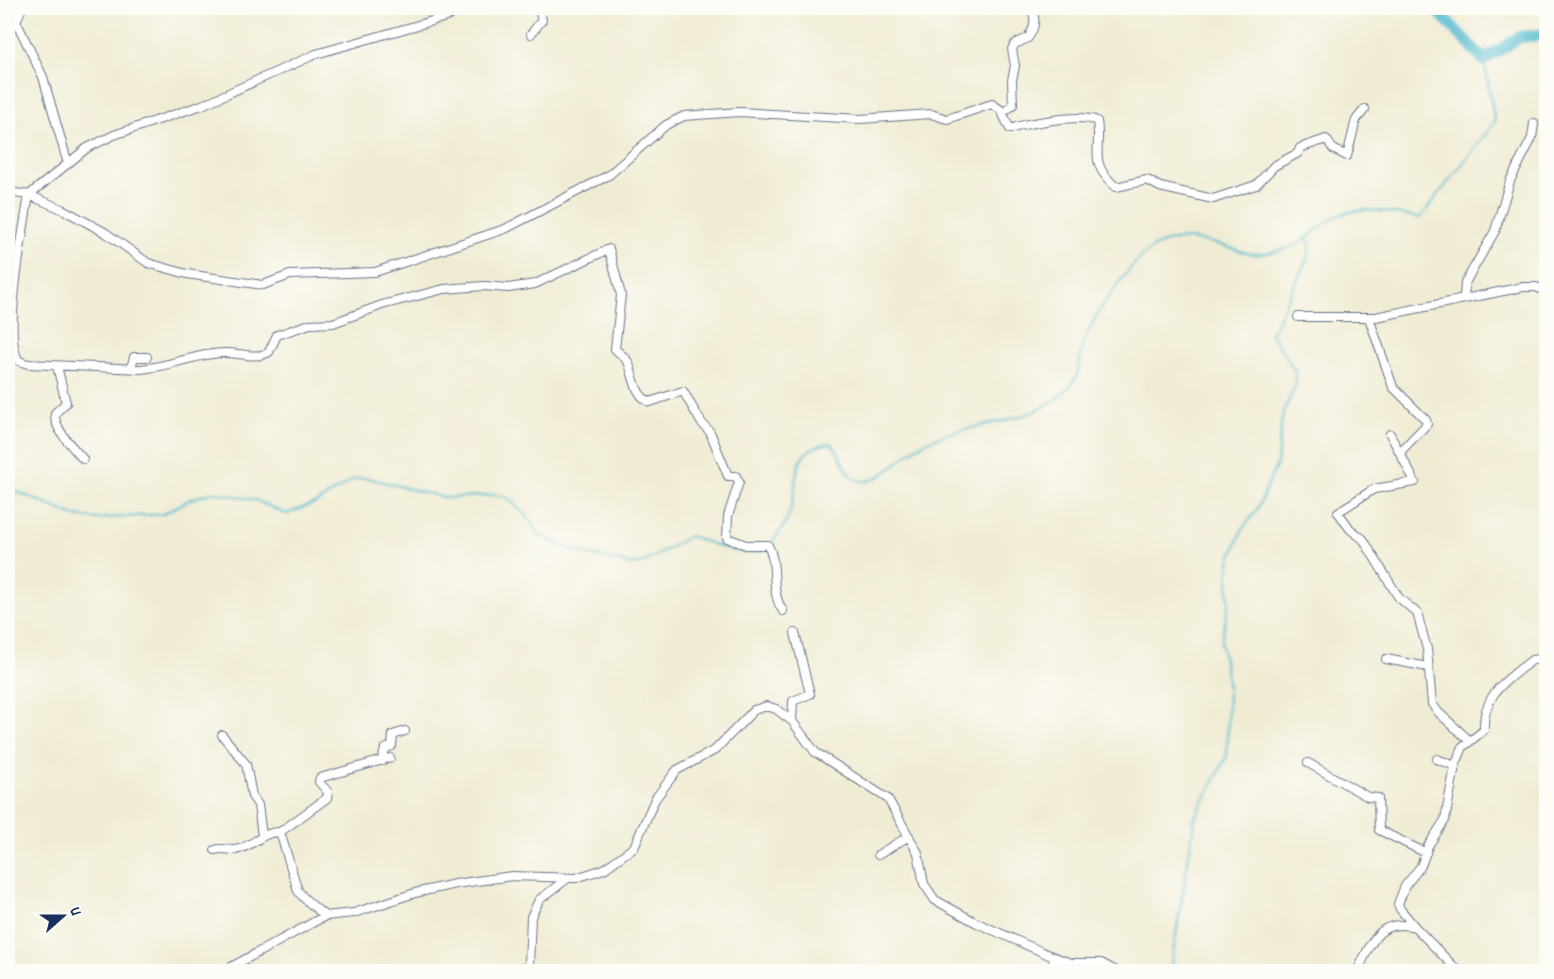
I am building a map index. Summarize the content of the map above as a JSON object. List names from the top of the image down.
{
  "north": "right"
}
